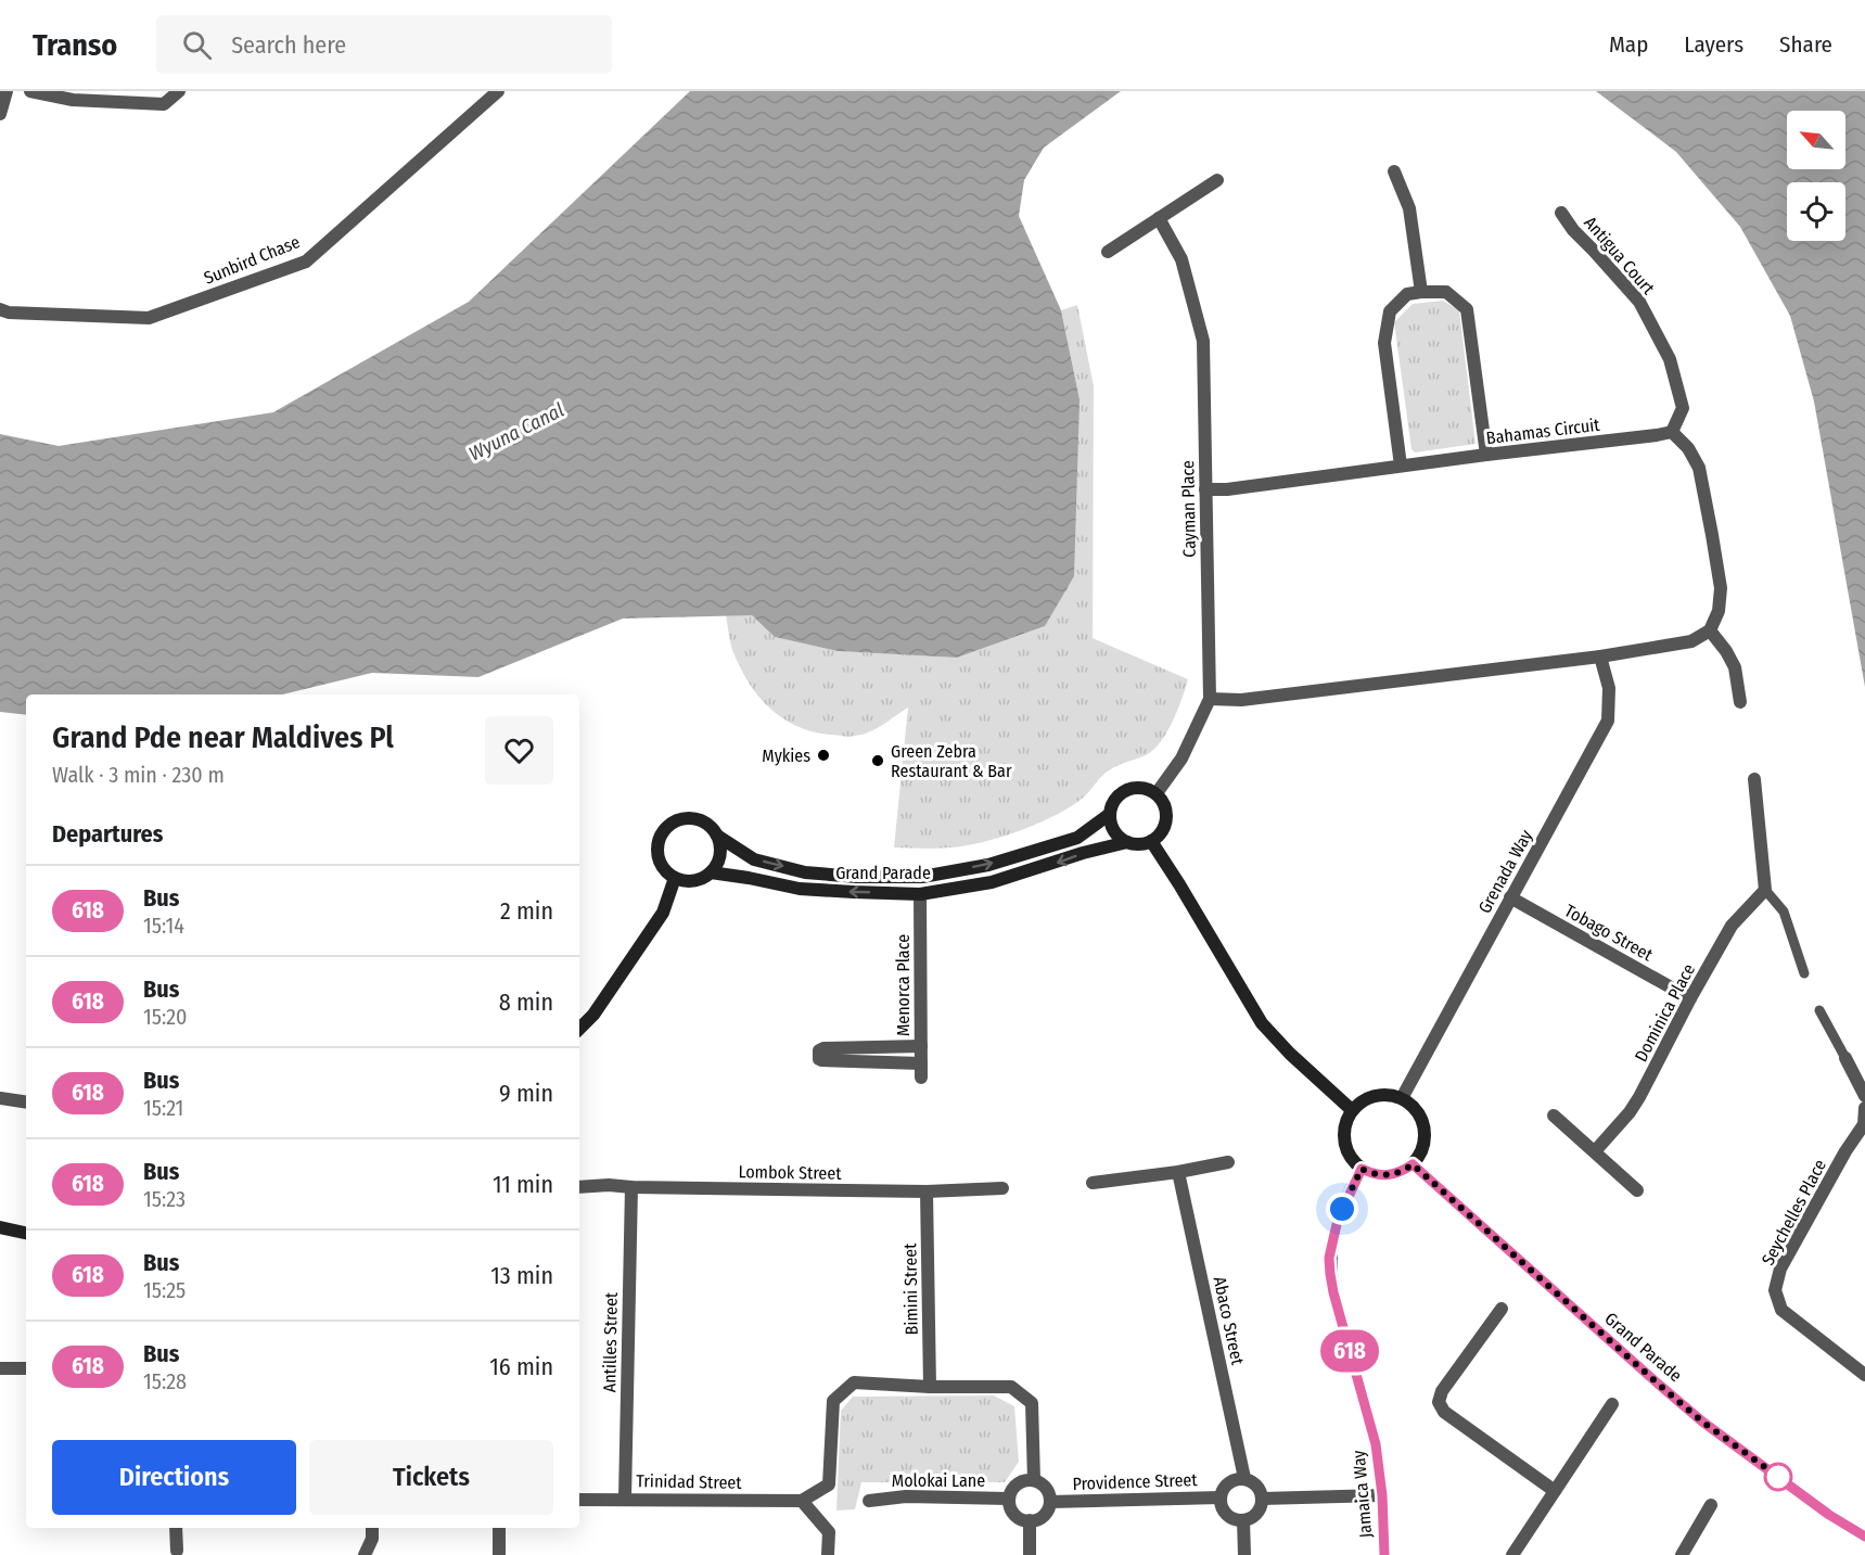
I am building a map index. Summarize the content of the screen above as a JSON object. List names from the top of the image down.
{
  "streets": {
    "street": [
      "Antigua Court",
      "Sunbird Chase",
      "Bahamas Circuit",
      "Cayman Place",
      "Grenada Way",
      "Grand Parade",
      "Tobago Street",
      "Menorca Place",
      "Dominica Place",
      "Lombok Street",
      "Seychelles Place",
      "Bimini Street",
      "Abaco Street",
      "Antilles Street",
      "Molokai Lane",
      "Trinidad Street",
      "Providence Street",
      "Jamaica Way"
    ]
  },
  "crossings": [
    ["Antigua Court", "Bahamas Circuit"],
    ["Bahamas Circuit", "Cayman Place"],
    ["Cayman Place", "Grand Parade"],
    ["Grenada Way", "Grand Parade"],
    ["Grenada Way", "Tobago Street"],
    ["Grenada Way", "Jamaica Way"],
    ["Grand Parade", "Menorca Place"],
    ["Grand Parade", "Jamaica Way"],
    ["Tobago Street", "Dominica Place"],
    ["Lombok Street", "Bimini Street"],
    ["Lombok Street", "Antilles Street"],
    ["Abaco Street", "Providence Street"],
    ["Antilles Street", "Trinidad Street"],
    ["Molokai Lane", "Providence Street"]
  ],
  "water": ["Wyuna Canal"],
  "places": ["Mykies", "Green Zebra Restaurant & Bar"],
  "lines": ["bus line 618"],
  "north": "top left",
  "page": {
    "header": "Transo",
    "search": "Search here",
    "nav": ["Map", "Layers", "Share"],
    "on_map": "618",
    "heading": [
      ["Grand Pde near Maldives Pl", "Walk · 3 min · 230 m"],
      "Departures"
    ],
    "list": [
      {
        "mark": "618",
        "name": "Bus",
        "note": "15:14",
        "value": "2 min"
      },
      {
        "mark": "618",
        "name": "Bus",
        "note": "15:20",
        "value": "8 min"
      },
      {
        "mark": "618",
        "name": "Bus",
        "note": "15:21",
        "value": "9 min"
      },
      {
        "mark": "618",
        "name": "Bus",
        "note": "15:23",
        "value": "11 min"
      },
      {
        "mark": "618",
        "name": "Bus",
        "note": "15:25",
        "value": "13 min"
      },
      {
        "mark": "618",
        "name": "Bus",
        "note": "15:28",
        "value": "16 min"
      }
    ],
    "buttons": ["Directions", "Tickets"]
  }
}
